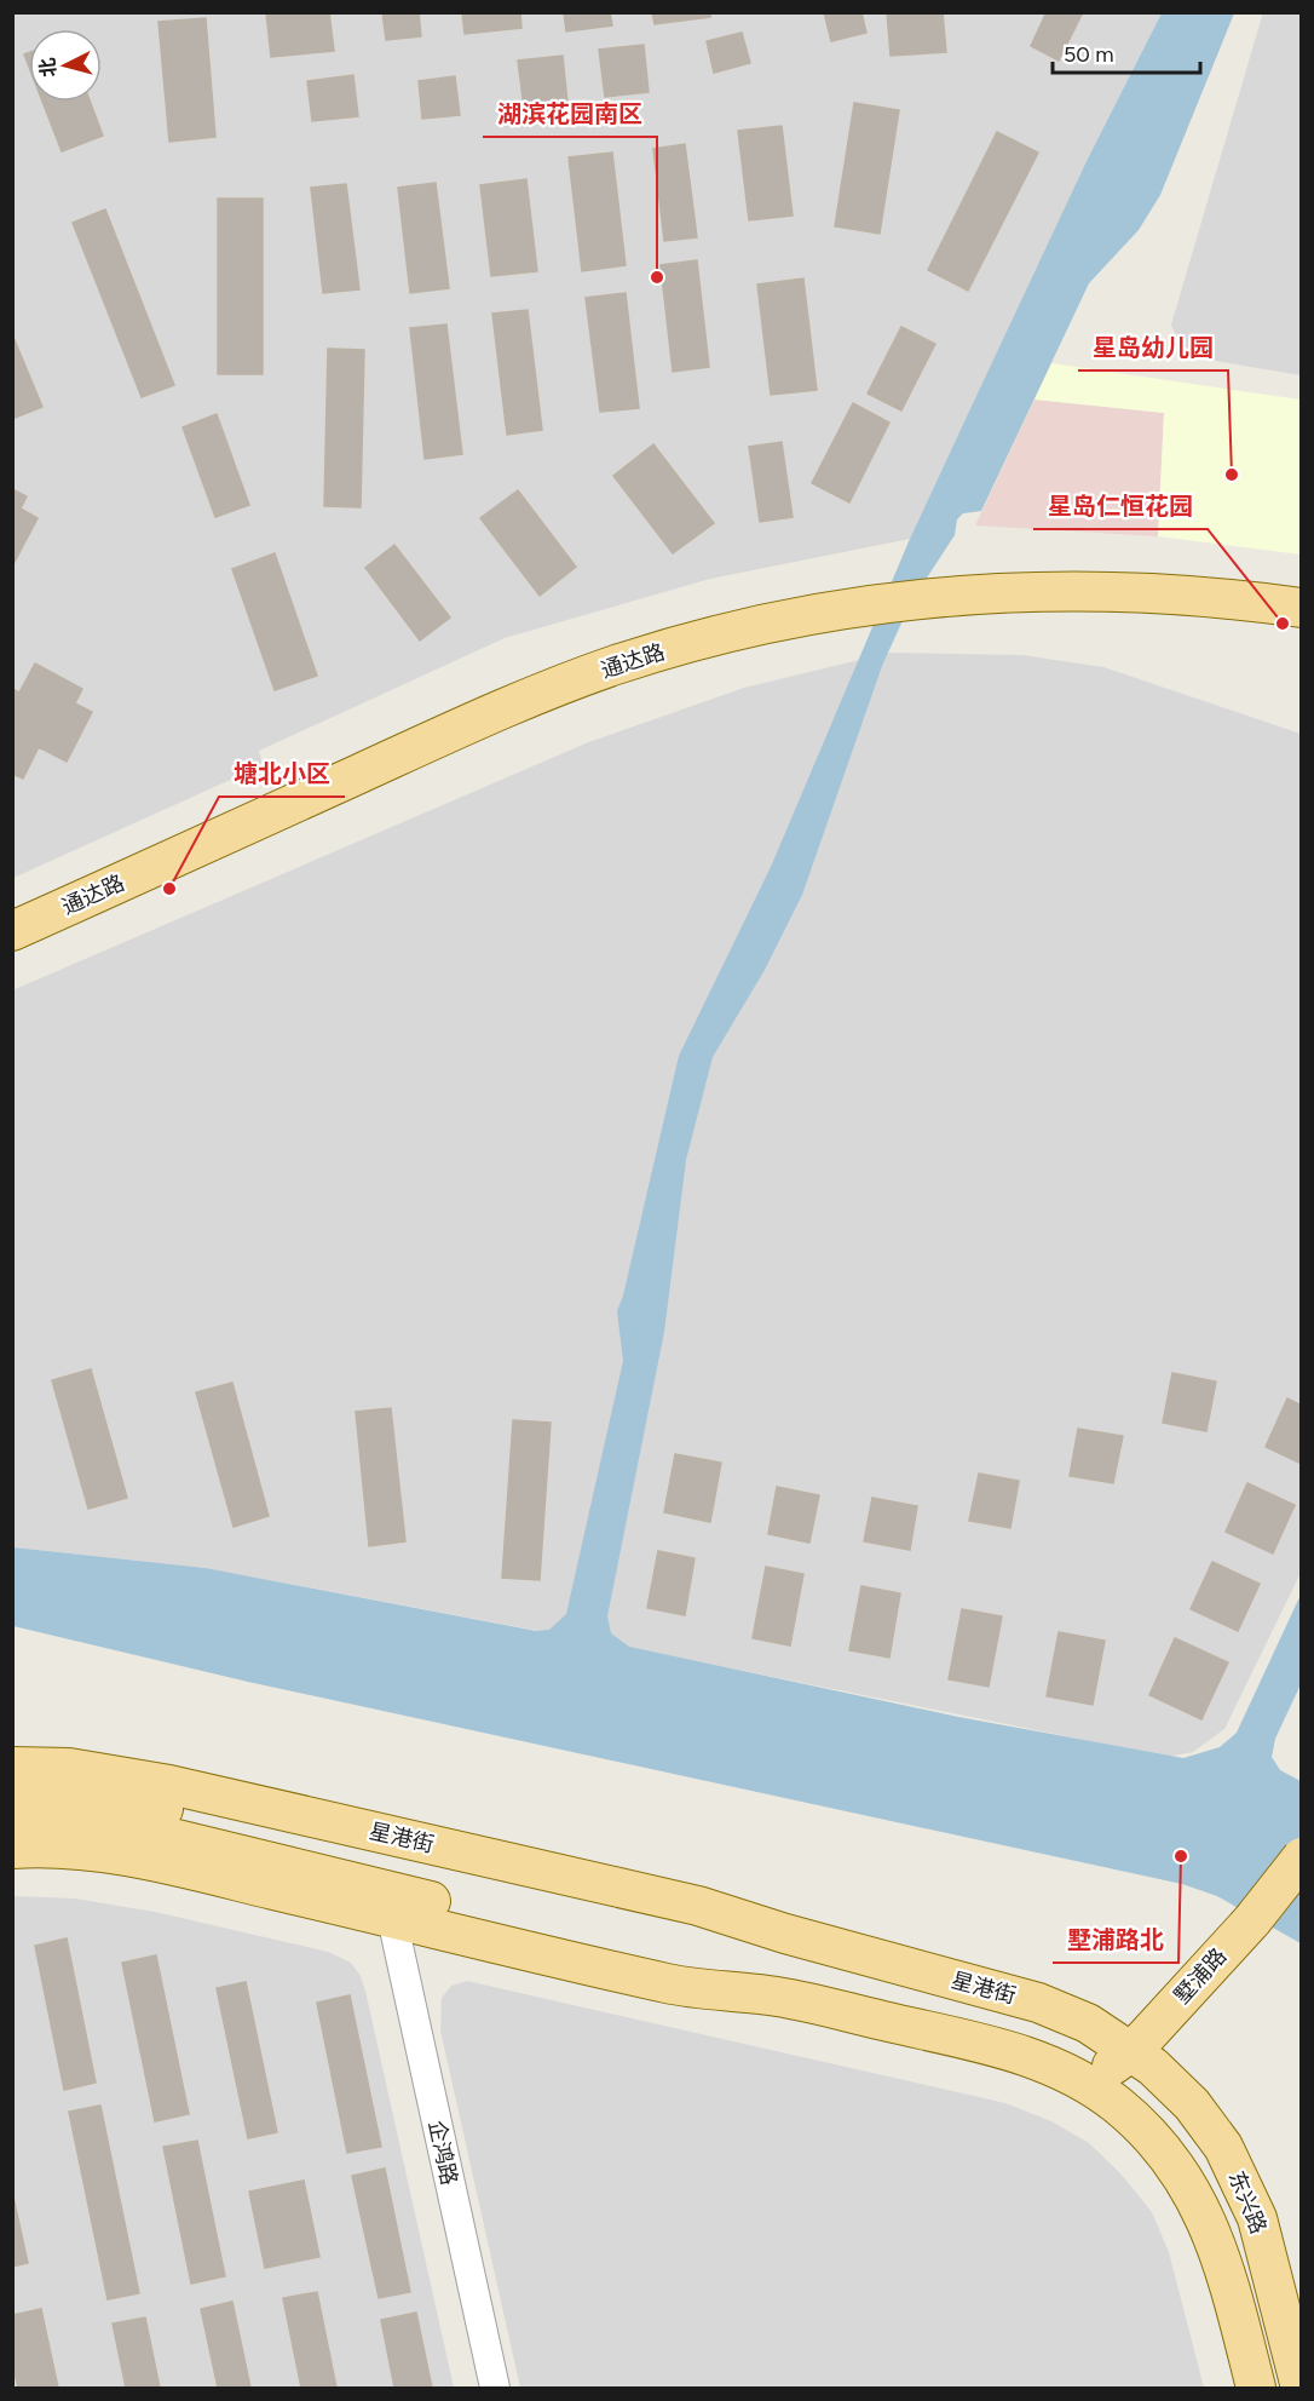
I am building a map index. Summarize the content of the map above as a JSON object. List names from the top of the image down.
{
  "streets": {
    "main road": [
      "通达路",
      "星港街",
      "墅浦路",
      "东兴路"
    ],
    "street": ["企鸿路"]
  },
  "crossings": [
    ["星港街", "墅浦路"],
    ["星港街", "东兴路"],
    ["墅浦路", "东兴路"]
  ],
  "places": [
    "湖滨花园南区",
    "星岛幼儿园",
    "星岛仁恒花园",
    "塘北小区",
    "墅浦路北"
  ],
  "scale_bar": "50 m",
  "north": "left"
}
